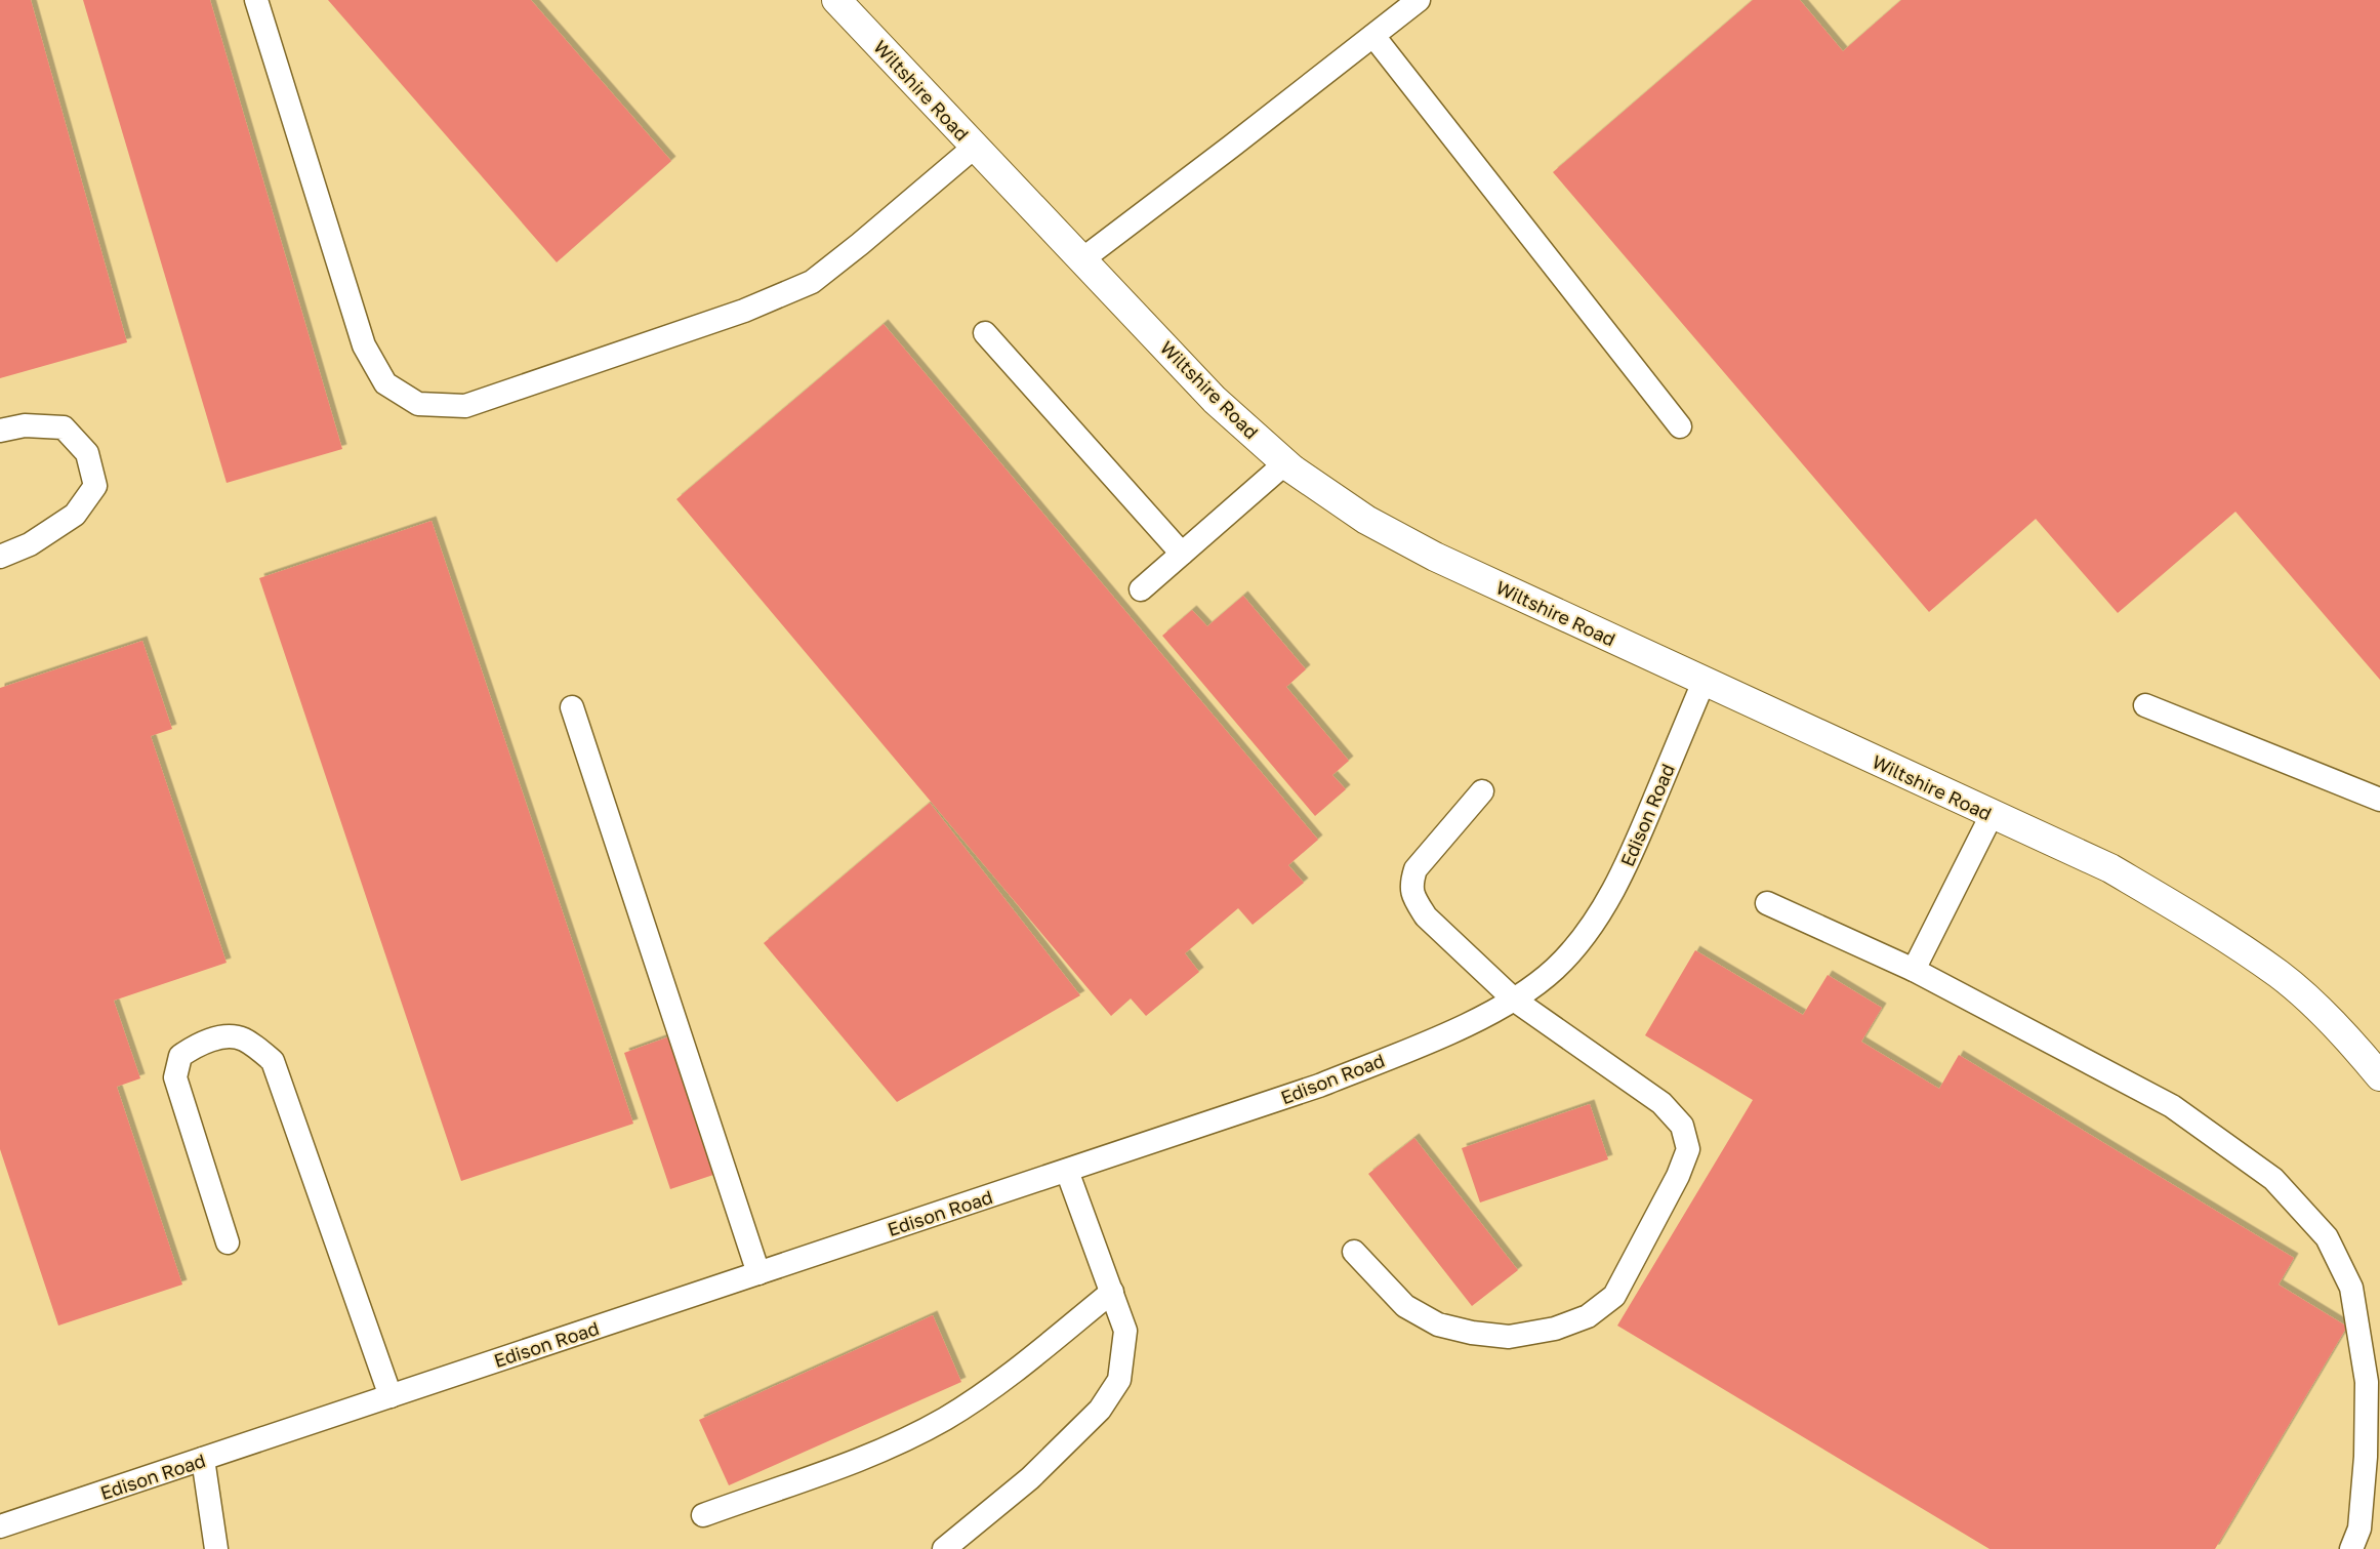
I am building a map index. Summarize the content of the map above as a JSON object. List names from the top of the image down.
{
  "streets": {
    "street": ["Wiltshire Road"],
    "lane": ["Edison Road"]
  },
  "crossings": [
    ["Wiltshire Road", "Edison Road"]
  ]
}
